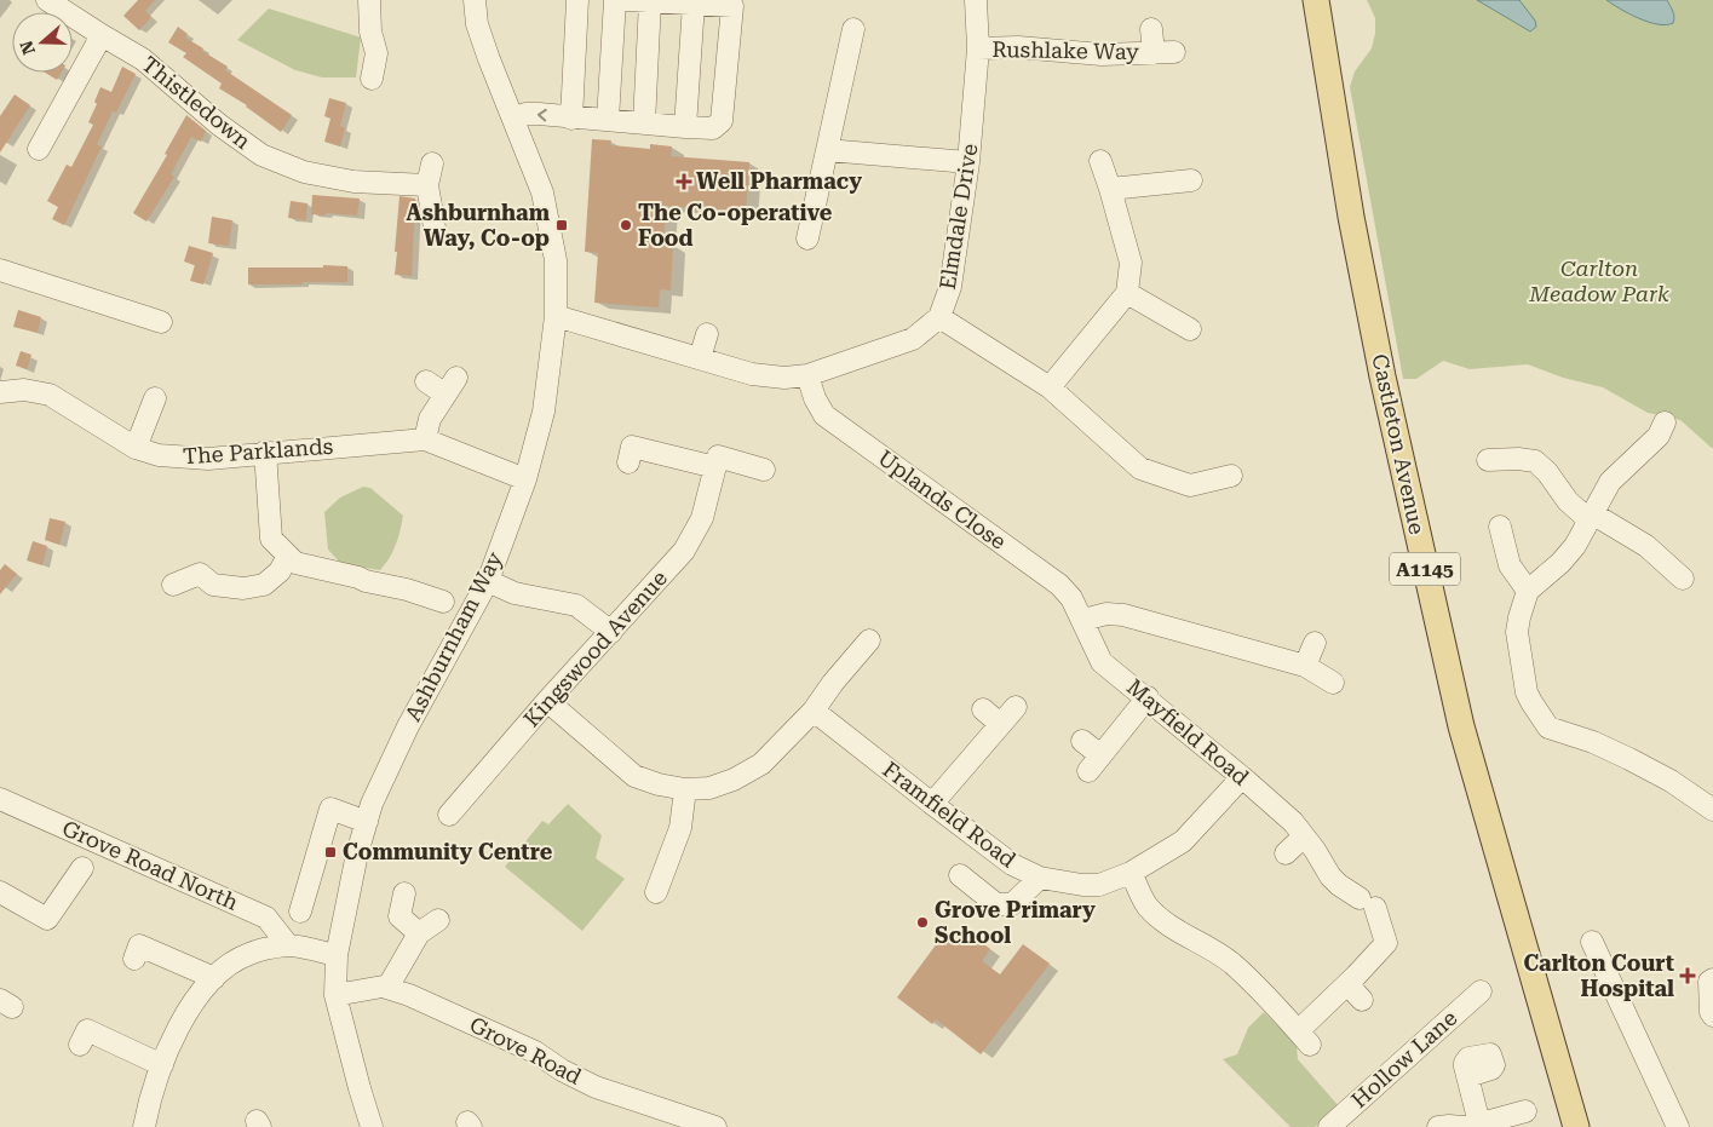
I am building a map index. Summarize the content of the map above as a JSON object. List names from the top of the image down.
{
  "streets": {
    "main road": ["Castleton Avenue", "A1145"],
    "street": [
      "Rushlake Way",
      "Thistledown",
      "Elmdale Drive",
      "The Parklands",
      "Uplands Close",
      "Ashburnham Way",
      "Kingswood Avenue",
      "Mayfield Road",
      "Framfield Road",
      "Grove Road North",
      "Grove Road",
      "Hollow Lane"
    ]
  },
  "crossings": [
    ["Rushlake Way", "Elmdale Drive"],
    ["Elmdale Drive", "Uplands Close"],
    ["Elmdale Drive", "Ashburnham Way"],
    ["The Parklands", "Ashburnham Way"],
    ["Uplands Close", "Mayfield Road"],
    ["Ashburnham Way", "Grove Road"],
    ["Mayfield Road", "Framfield Road"]
  ],
  "parks": ["Carlton Meadow Park"],
  "places": {
    "health": ["Well Pharmacy", "Carlton Court Hospital"],
    "transit": ["Ashburnham Way, Co-op", "Community Centre"],
    "other": ["The Co-operative Food", "Grove Primary School"]
  },
  "north": "left"
}
